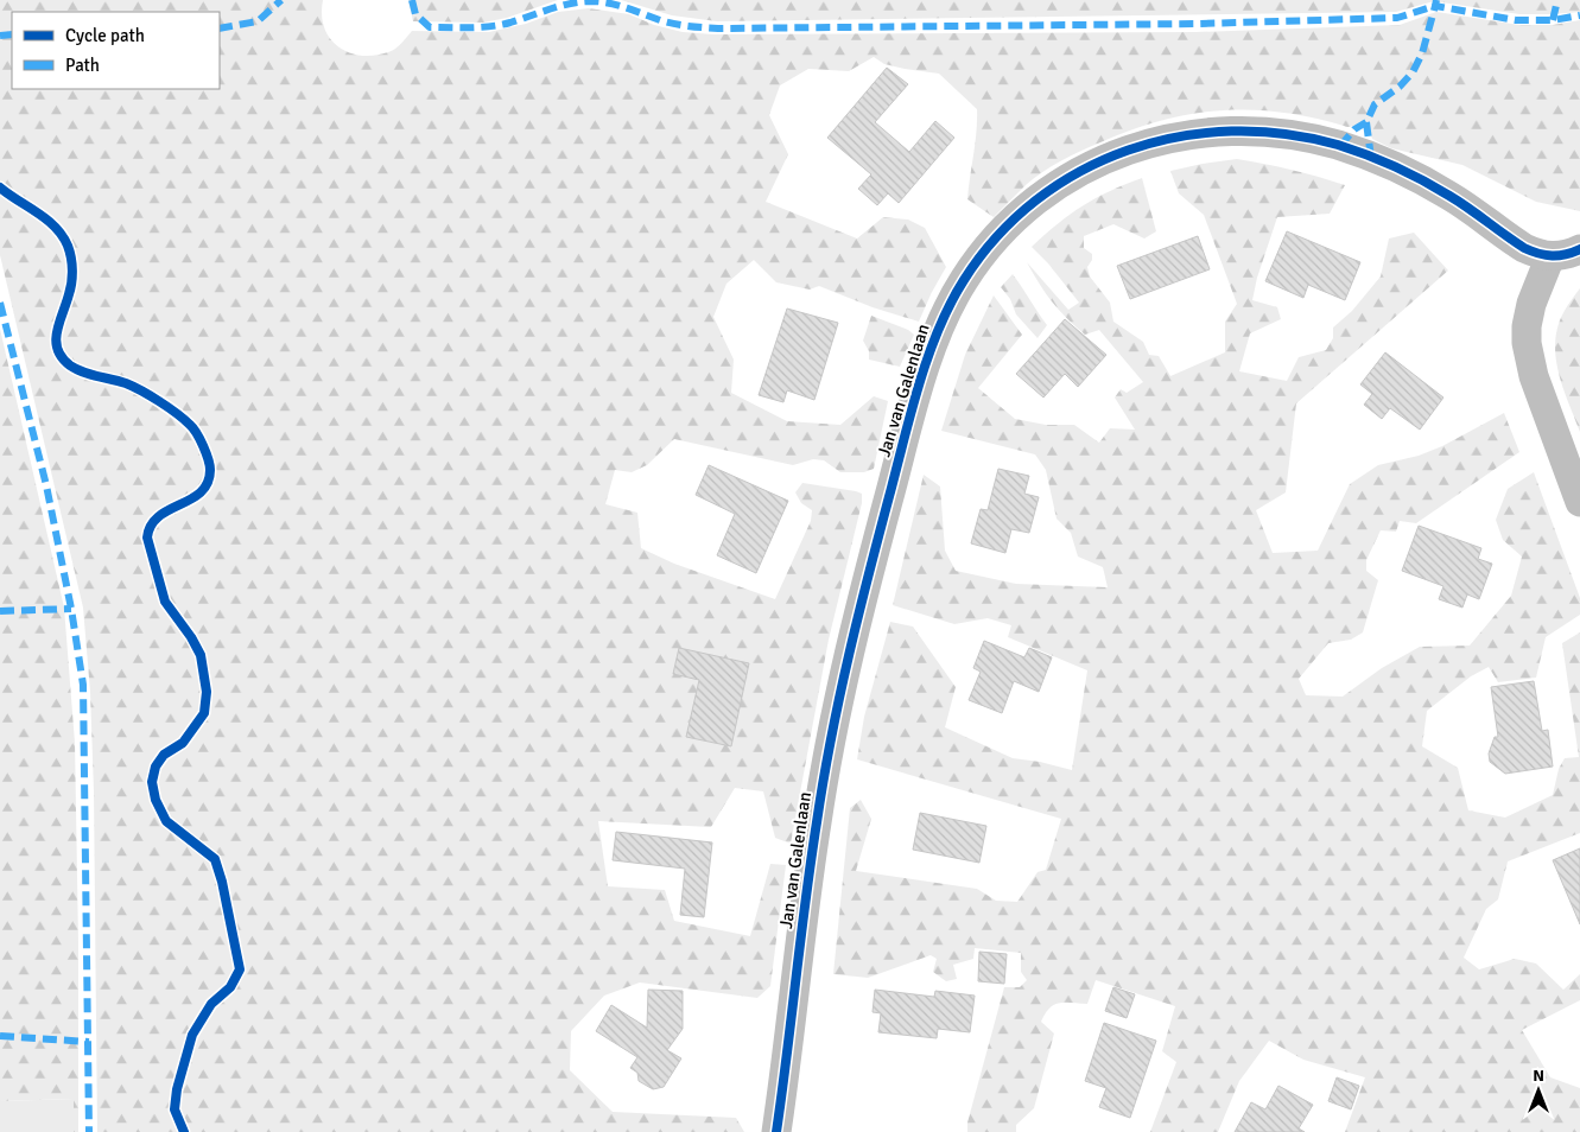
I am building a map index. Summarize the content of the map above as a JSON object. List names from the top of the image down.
{
  "streets": {
    "street": ["Jan van Galenlaan"]
  },
  "legend": ["Cycle path", "Path"],
  "north": "top"
}
